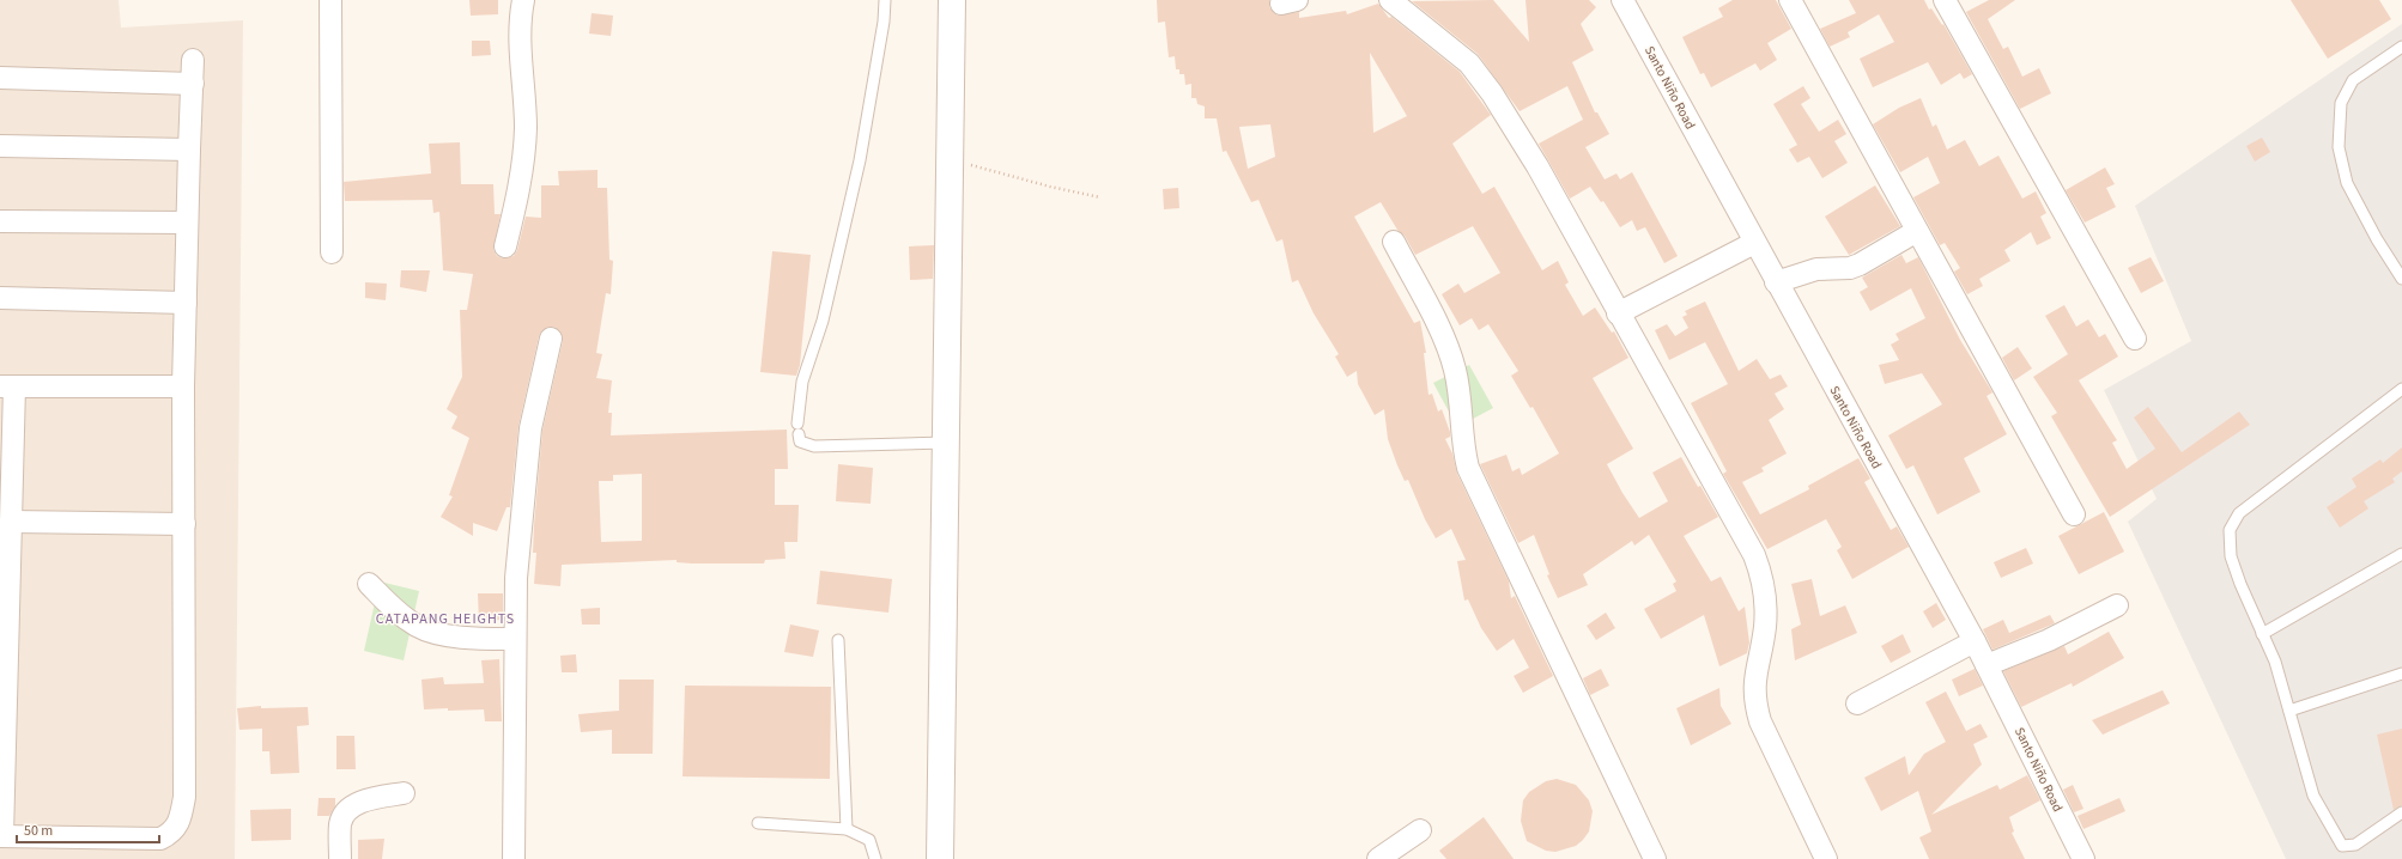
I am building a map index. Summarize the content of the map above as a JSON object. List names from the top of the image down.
{
  "streets": {
    "street": ["Santo Niño Road"]
  },
  "districts": ["CATAPANG HEIGHTS"],
  "scale_bar": "50 m"
}
